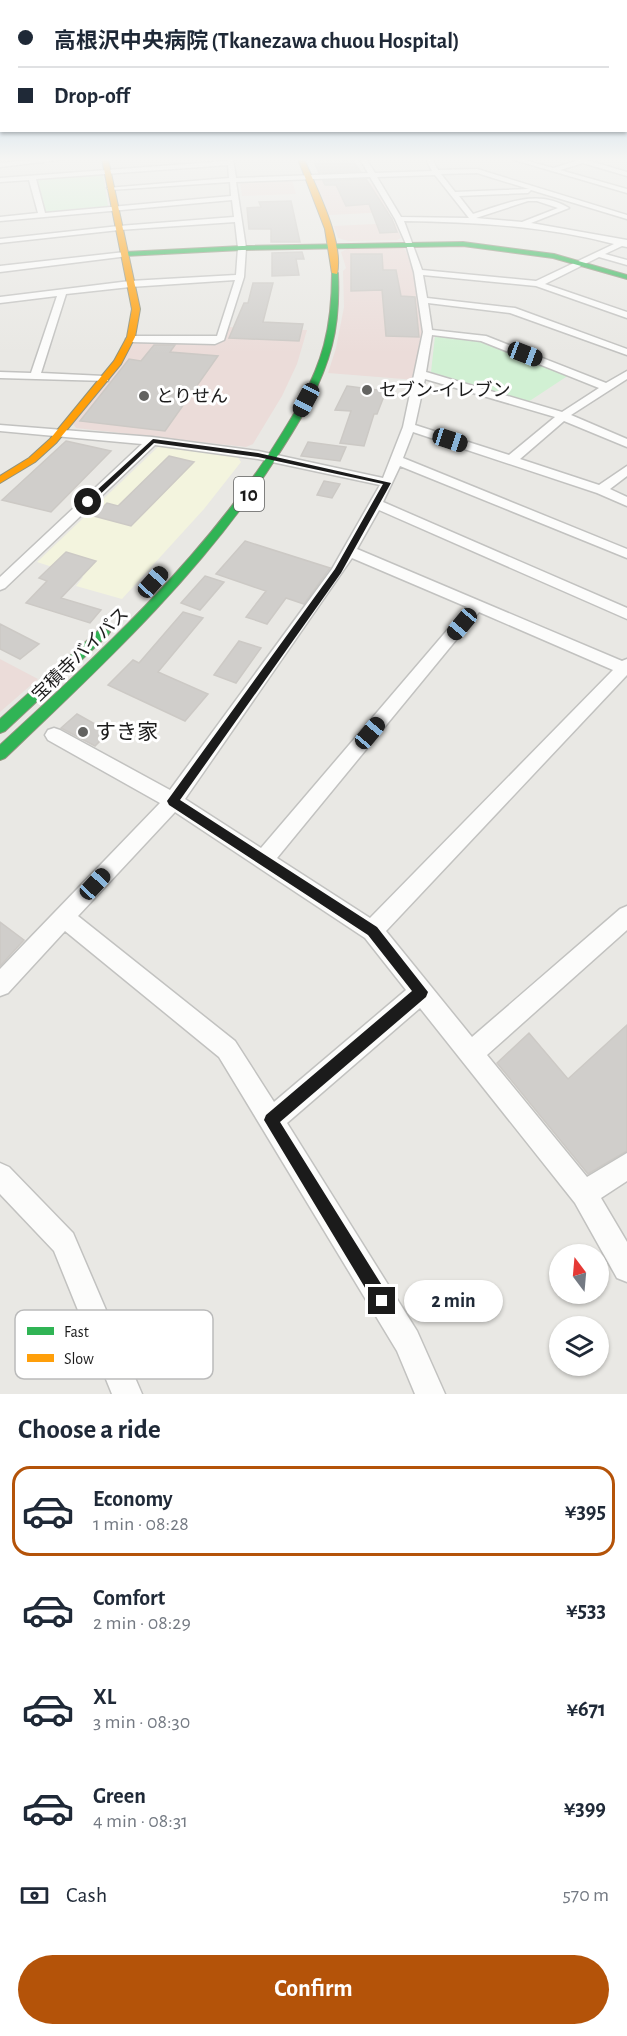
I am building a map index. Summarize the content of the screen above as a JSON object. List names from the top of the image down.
{
  "streets": {
    "main road": ["10", "宝積寺バイパス"]
  },
  "places": ["セブン-イレブン", "とりせん", "すき家"],
  "legend": ["Fast", "Slow"],
  "north": "top",
  "page": {
    "banner": ["高根沢中央病院 (Tkanezawa chuou Hospital)", "Drop-off"],
    "bubble": "2 min",
    "heading": "Choose a ride",
    "list": [
      {
        "name": "Economy",
        "note": "1 min · 08:28",
        "value": "¥395"
      },
      {
        "name": "Comfort",
        "note": "2 min · 08:29",
        "value": "¥533"
      },
      {
        "name": "XL",
        "note": "3 min · 08:30",
        "value": "¥671"
      },
      {
        "name": "Green",
        "note": "4 min · 08:31",
        "value": "¥399"
      }
    ],
    "pay": ["Cash", "570 m"],
    "buttons": "Confirm"
  }
}
